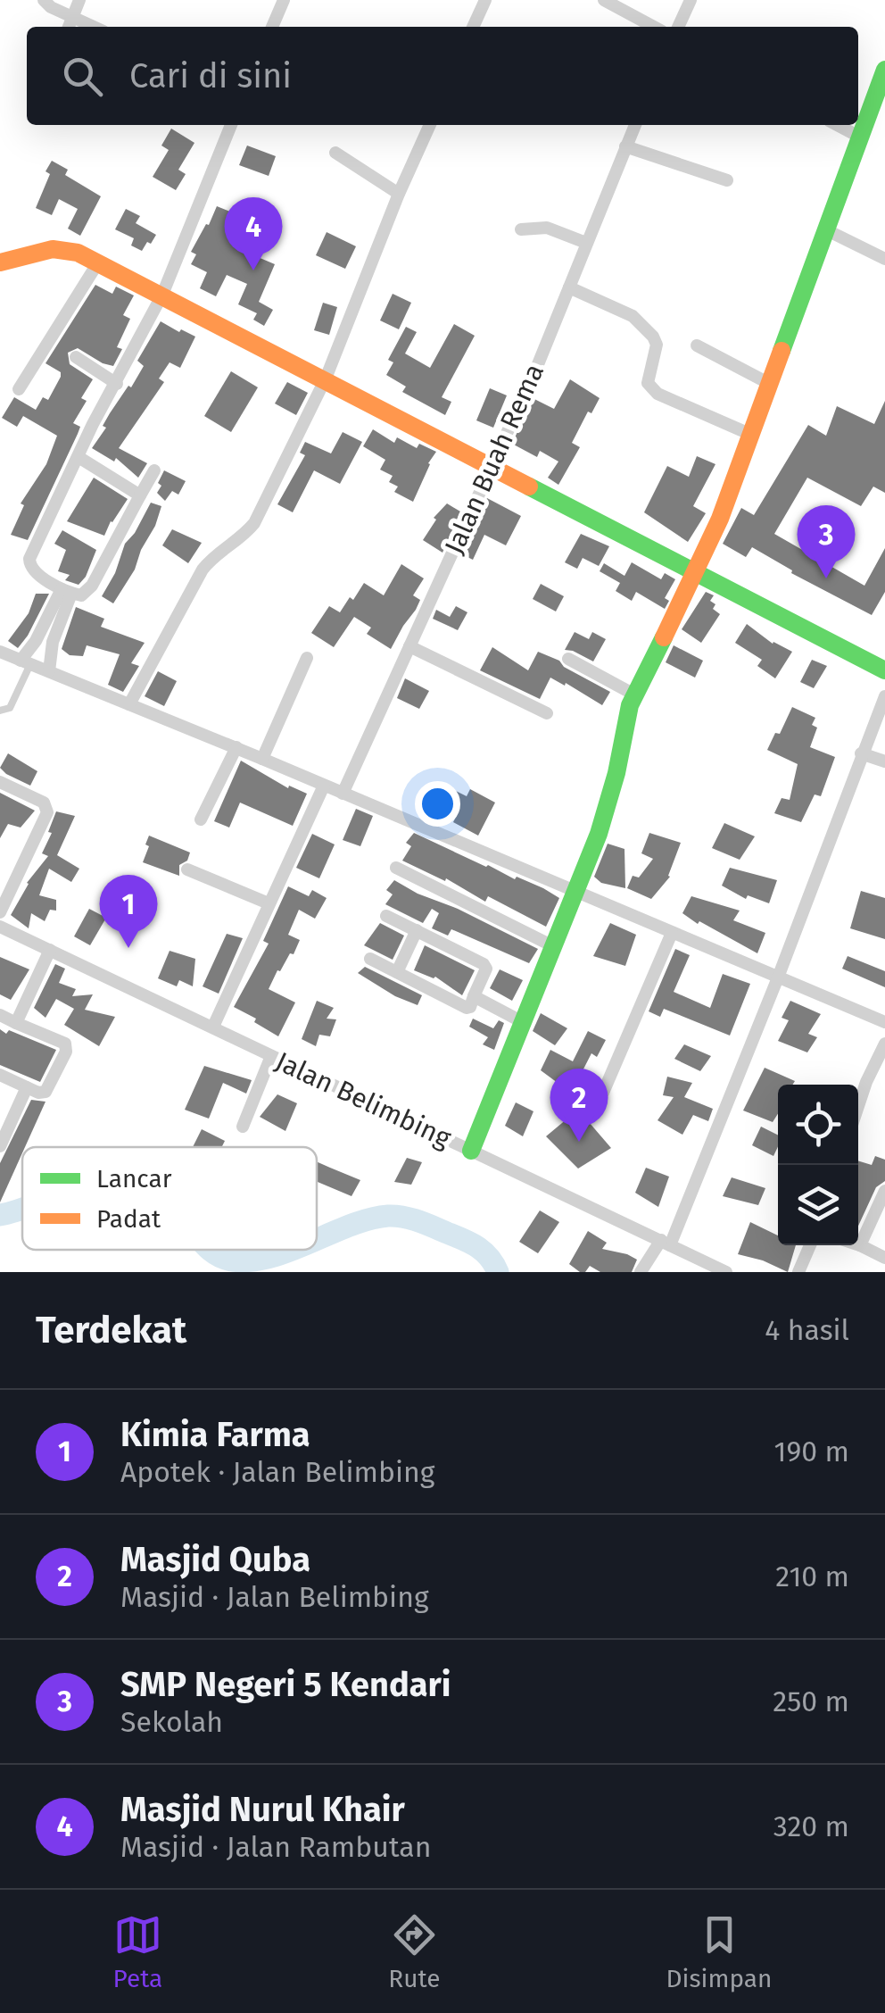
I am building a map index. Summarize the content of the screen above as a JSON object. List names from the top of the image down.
{
  "streets": {
    "street": ["Jalan Buah Rema", "Jalan Belimbing"]
  },
  "legend": ["Lancar", "Padat"],
  "page": {
    "search": "Cari di sini",
    "pins": [
      "4",
      "3",
      "1",
      "2"
    ],
    "heading": ["Terdekat", "4 hasil"],
    "list": [
      {
        "mark": "1",
        "name": "Kimia Farma",
        "note": "Apotek · Jalan Belimbing",
        "value": "190 m"
      },
      {
        "mark": "2",
        "name": "Masjid Quba",
        "note": "Masjid · Jalan Belimbing",
        "value": "210 m"
      },
      {
        "mark": "3",
        "name": "SMP Negeri 5 Kendari",
        "note": "Sekolah",
        "value": "250 m"
      },
      {
        "mark": "4",
        "name": "Masjid Nurul Khair",
        "note": "Masjid · Jalan Rambutan",
        "value": "320 m"
      }
    ],
    "nav": ["Peta", "Rute", "Disimpan"]
  }
}
